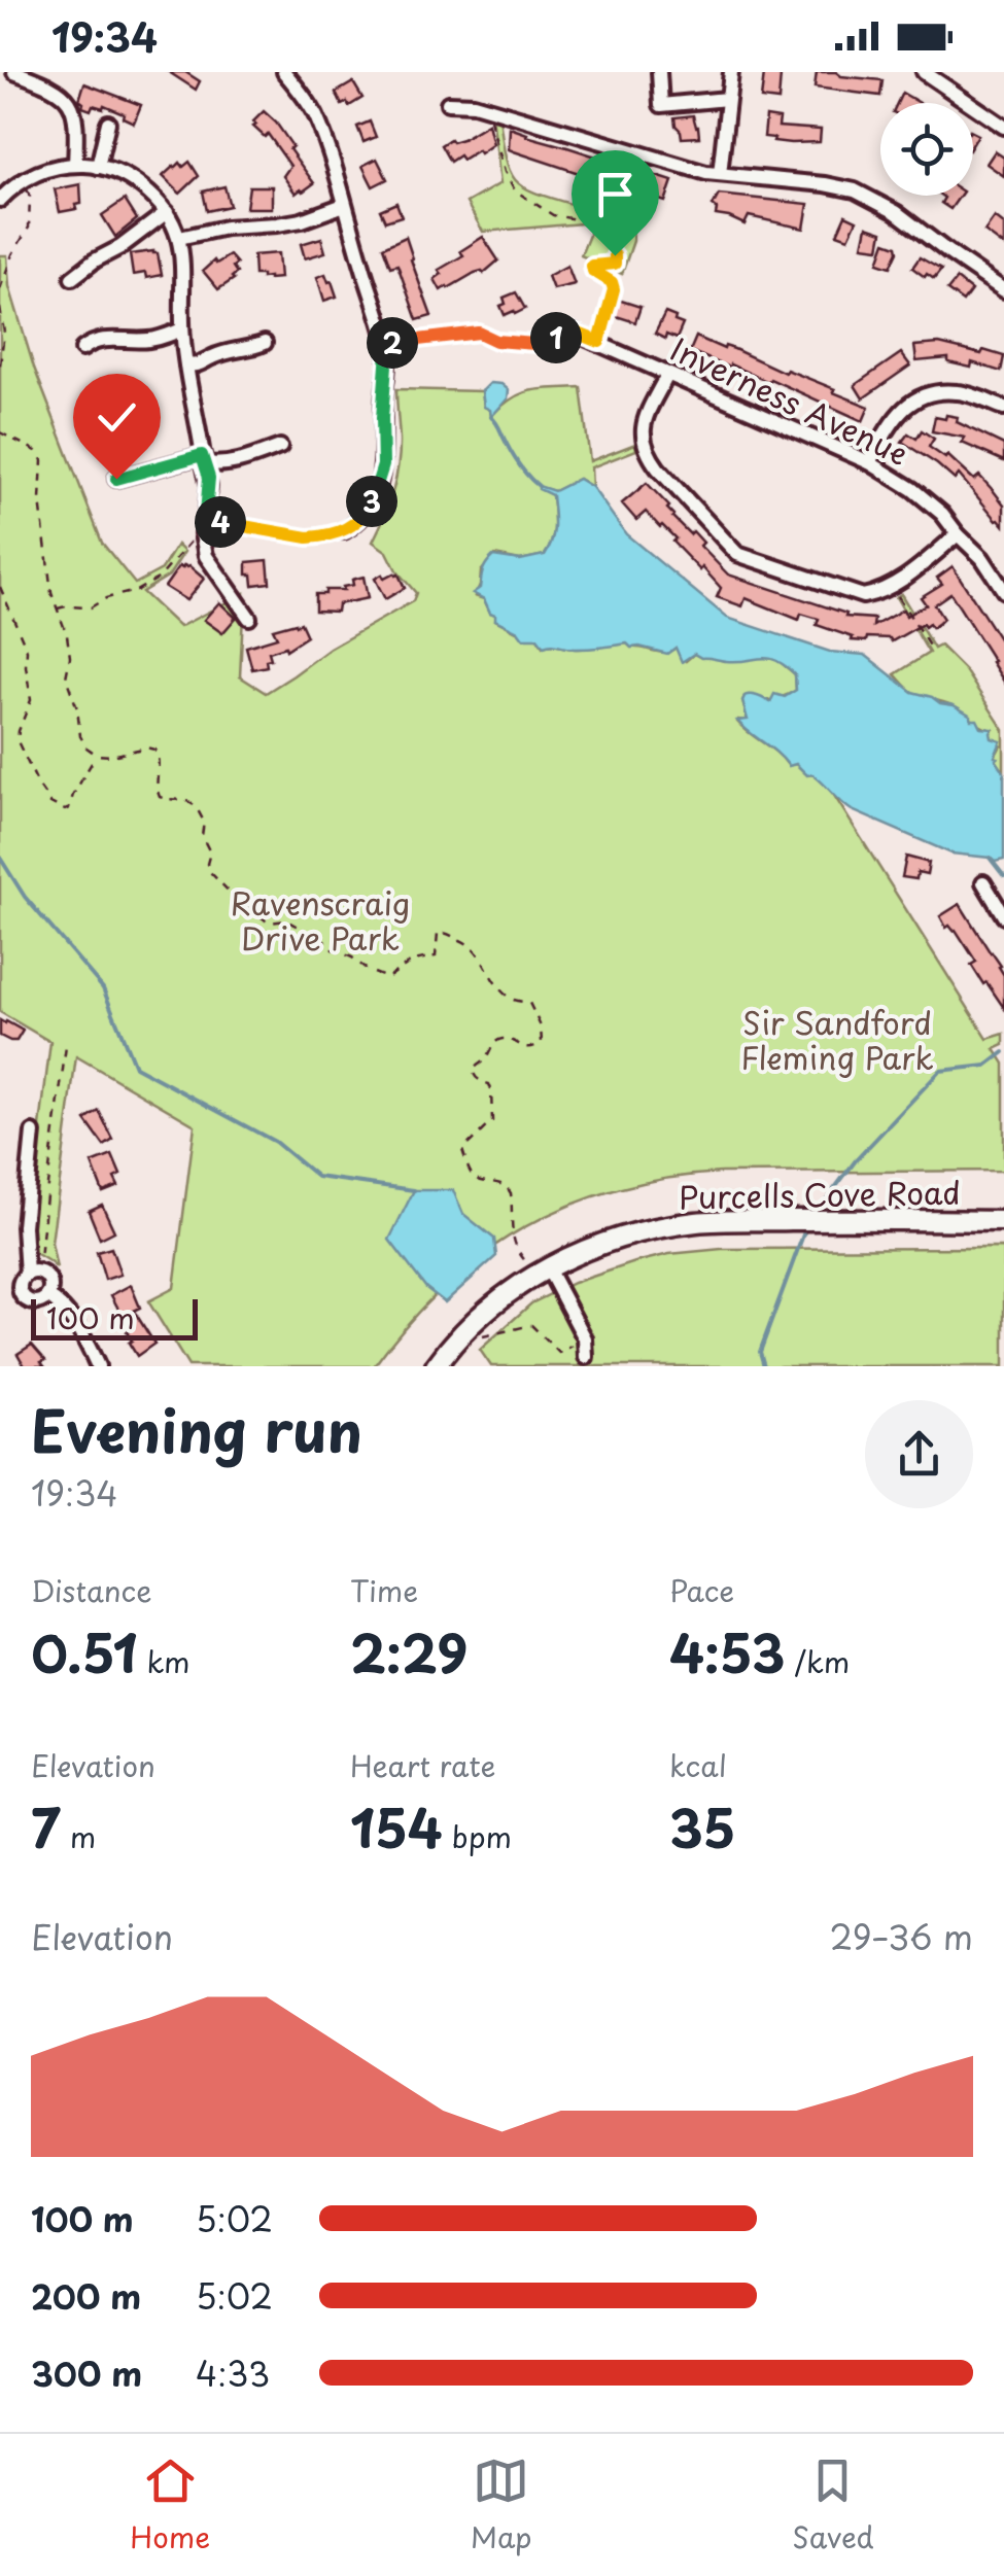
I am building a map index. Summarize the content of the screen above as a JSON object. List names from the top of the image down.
{
  "streets": {
    "main road": ["Purcells Cove Road"],
    "street": ["Inverness Avenue"]
  },
  "parks": ["Ravenscraig Drive Park", "Sir Sandford Fleming Park"],
  "scale_bar": "100 m",
  "page": {
    "status": "19:34",
    "pins": [
      "1",
      "2",
      "3",
      "4"
    ],
    "scale": "100 m",
    "heading": ["Evening run", "19:34"],
    "stats": [
      ["Distance", "0.51 km"],
      ["Time", "2:29"],
      ["Pace", "4:53 /km"],
      ["Elevation", "7 m"],
      ["Heart rate", "154 bpm"],
      ["kcal", "35"]
    ],
    "chart": ["Elevation", "29–36 m"],
    "list": [
      {
        "name": "100 m",
        "note": "5:02"
      },
      {
        "name": "200 m",
        "note": "5:02"
      },
      {
        "name": "300 m",
        "note": "4:33"
      }
    ],
    "tabs": ["Home", "Map", "Saved"]
  }
}
